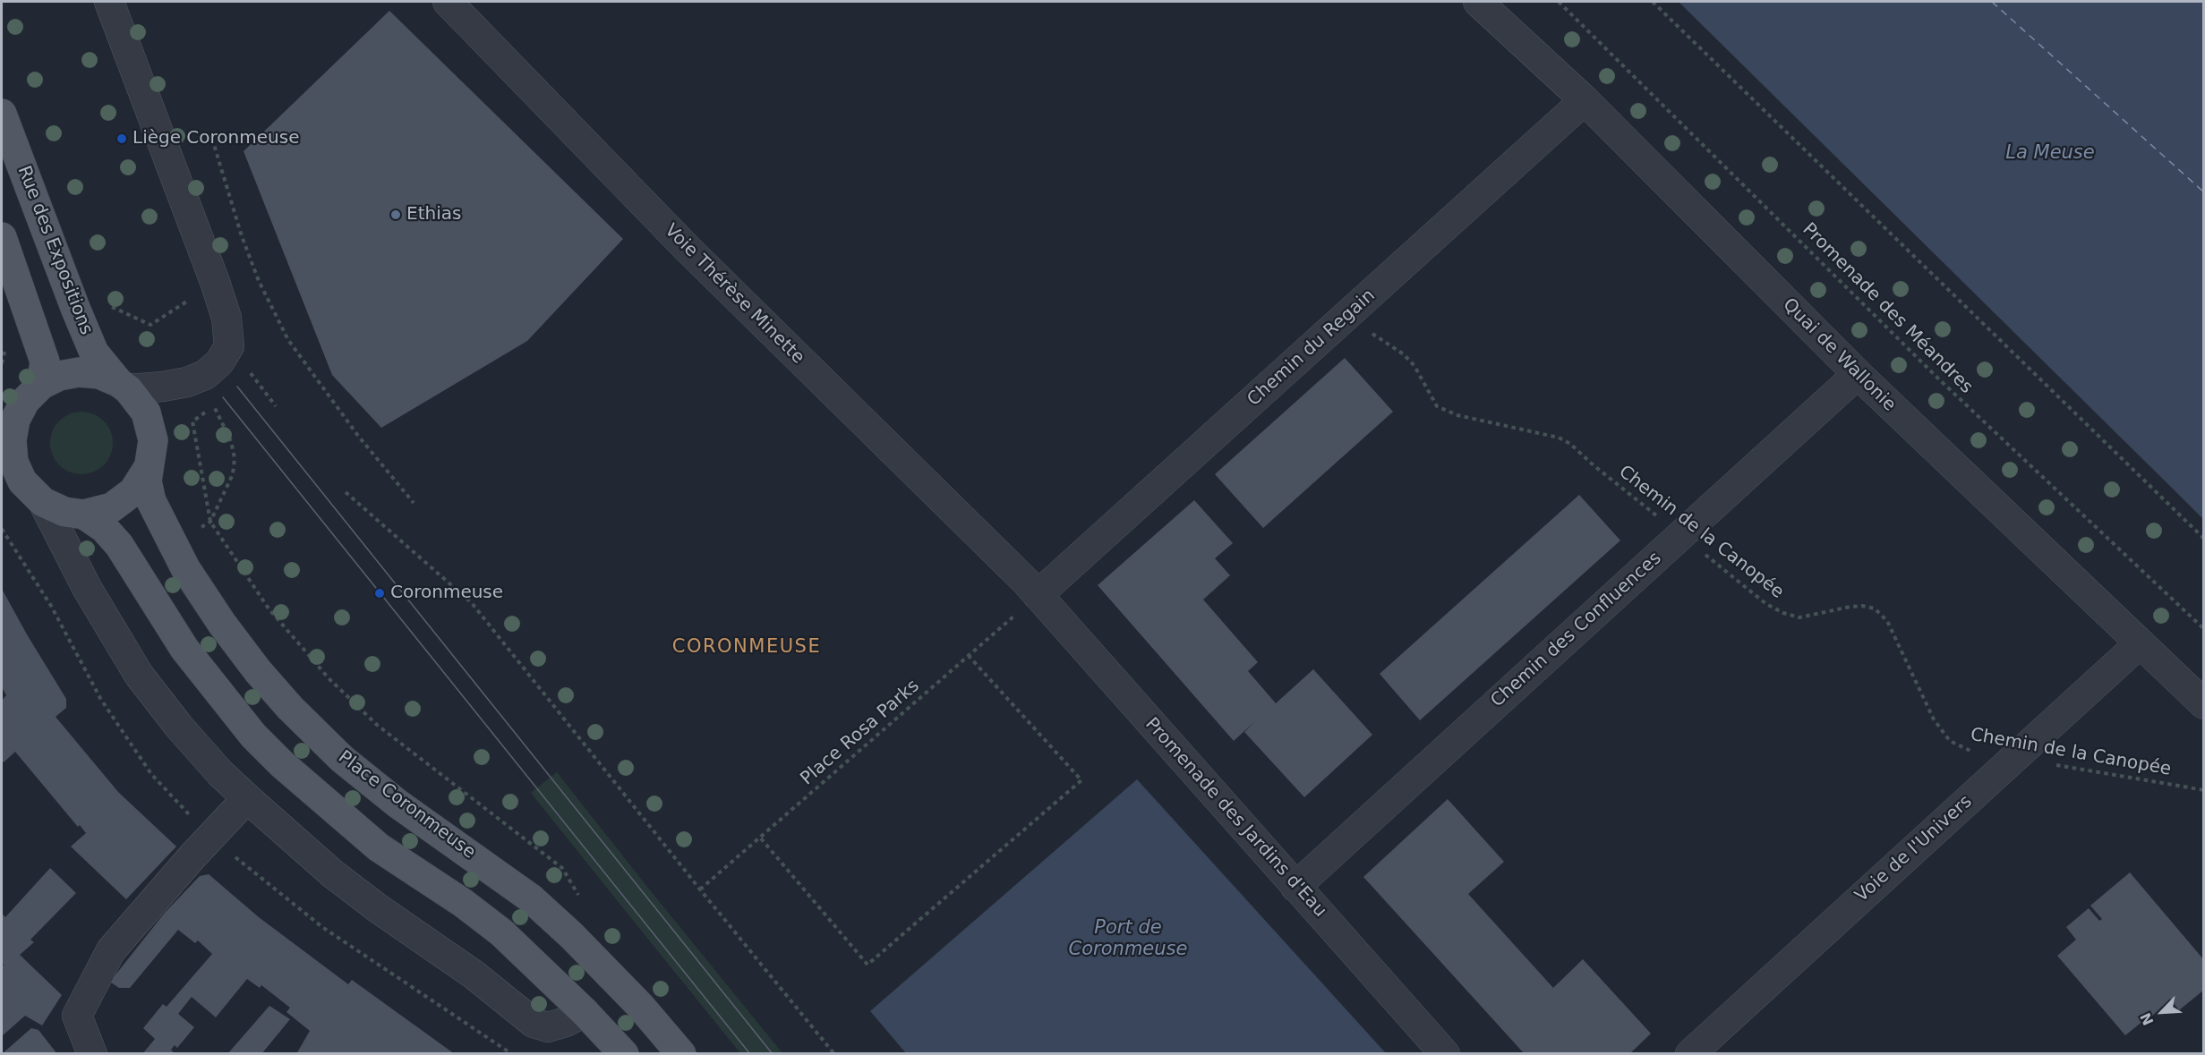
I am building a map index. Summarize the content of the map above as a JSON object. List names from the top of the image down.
{
  "streets": {
    "main road": ["Rue des Expositions", "Place Coronmeuse"],
    "street": [
      "Voie Thérèse Minette",
      "Chemin du Regain",
      "Quai de Wallonie",
      "Chemin des Confluences",
      "Promenade des Jardins d'Eau",
      "Voie de l'Univers"
    ],
    "path": ["Promenade des Méandres", "Chemin de la Canopée", "Place Rosa Parks"]
  },
  "crossings": [
    ["Rue des Expositions", "Place Coronmeuse"],
    ["Voie Thérèse Minette", "Chemin du Regain"],
    ["Voie Thérèse Minette", "Place Rosa Parks"],
    ["Voie Thérèse Minette", "Promenade des Jardins d'Eau"],
    ["Chemin du Regain", "Quai de Wallonie"],
    ["Chemin du Regain", "Chemin de la Canopée"],
    ["Chemin du Regain", "Place Rosa Parks"],
    ["Chemin du Regain", "Promenade des Jardins d'Eau"],
    ["Quai de Wallonie", "Chemin des Confluences"],
    ["Quai de Wallonie", "Voie de l'Univers"],
    ["Chemin de la Canopée", "Chemin des Confluences"],
    ["Chemin de la Canopée", "Voie de l'Univers"],
    ["Chemin des Confluences", "Promenade des Jardins d'Eau"],
    ["Place Rosa Parks", "Promenade des Jardins d'Eau"]
  ],
  "districts": ["CORONMEUSE"],
  "water": ["La Meuse", "Port de Coronmeuse"],
  "places": ["Liège Coronmeuse", "Ethias", "Coronmeuse"],
  "north": "bottom left"
}
